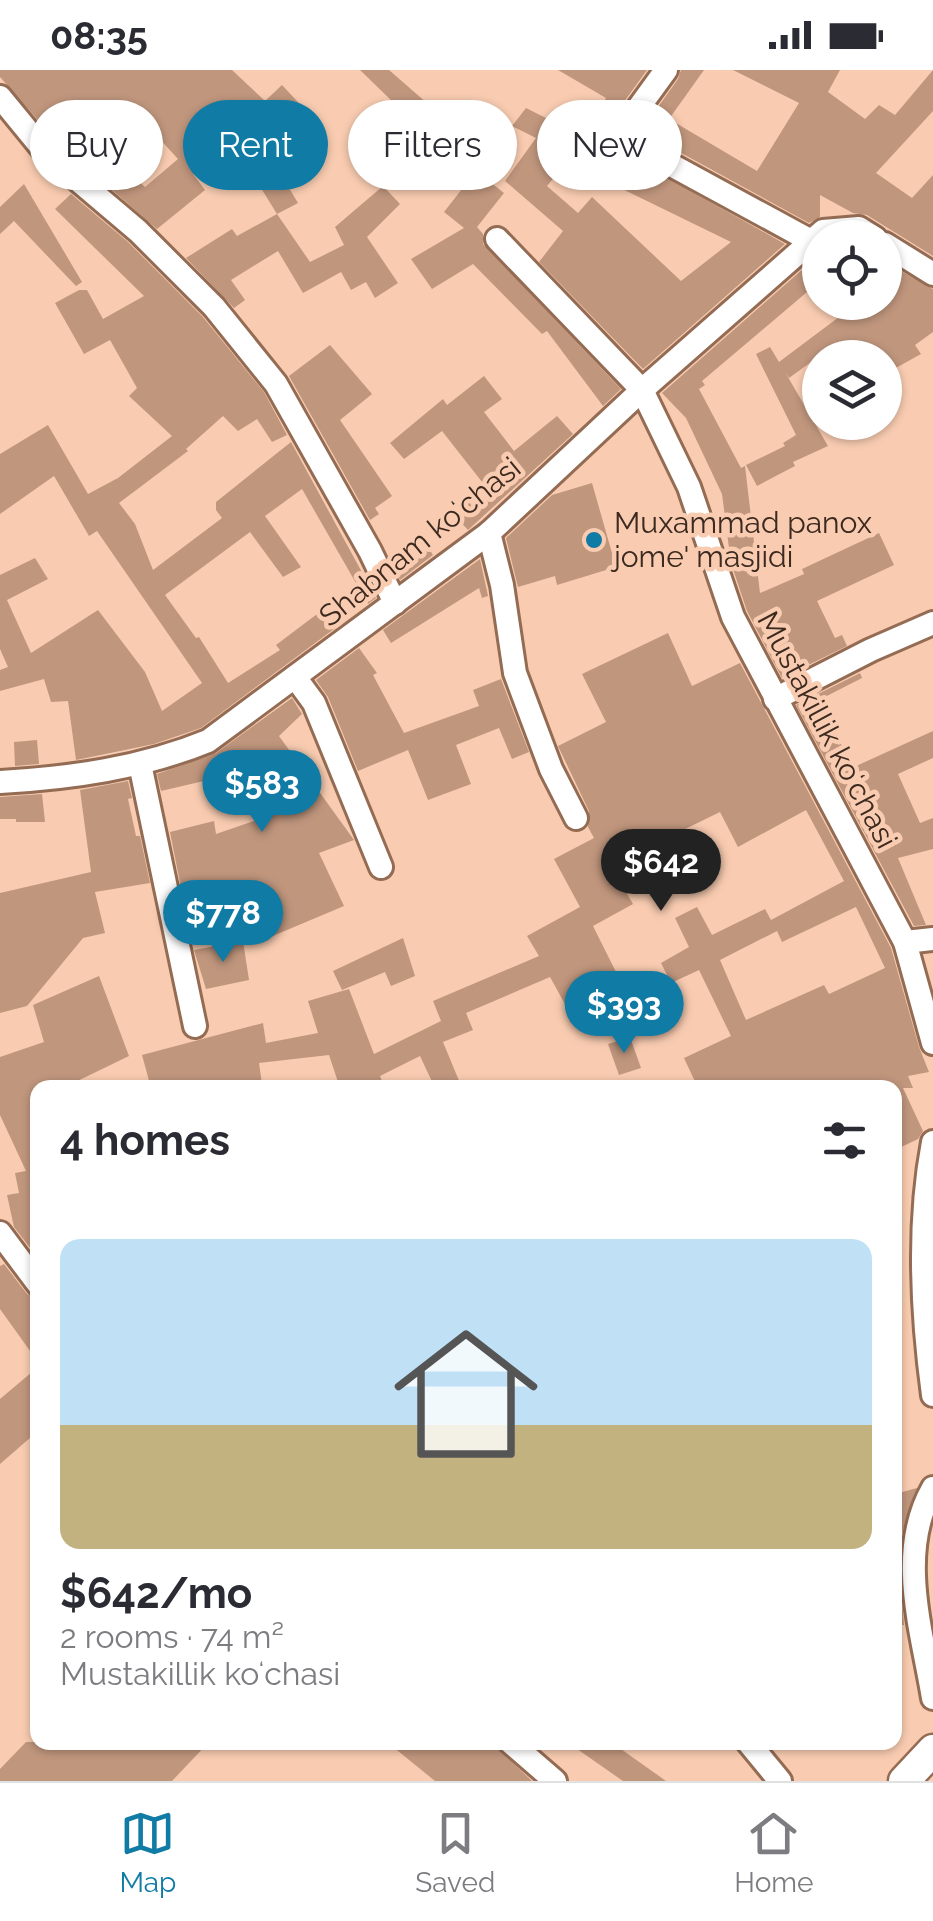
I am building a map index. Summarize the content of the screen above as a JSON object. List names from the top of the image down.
{
  "streets": {
    "street": ["Shabnam koʻchasi", "Mustakillik koʻchasi"]
  },
  "crossings": [
    ["Shabnam koʻchasi", "Mustakillik koʻchasi"]
  ],
  "places": ["Muxammad panox jome' masjidi"],
  "page": {
    "status": "08:35",
    "chip": [
      "Buy",
      "Rent",
      "Filters",
      "New"
    ],
    "price": [
      "$583",
      "$642",
      "$778",
      "$393"
    ],
    "heading": "4 homes",
    "list": [
      {
        "name": "$642/mo",
        "note": "2 rooms · 74 m² · Mustakillik koʻchasi"
      }
    ],
    "tabs": ["Map", "Saved", "Home"]
  }
}
